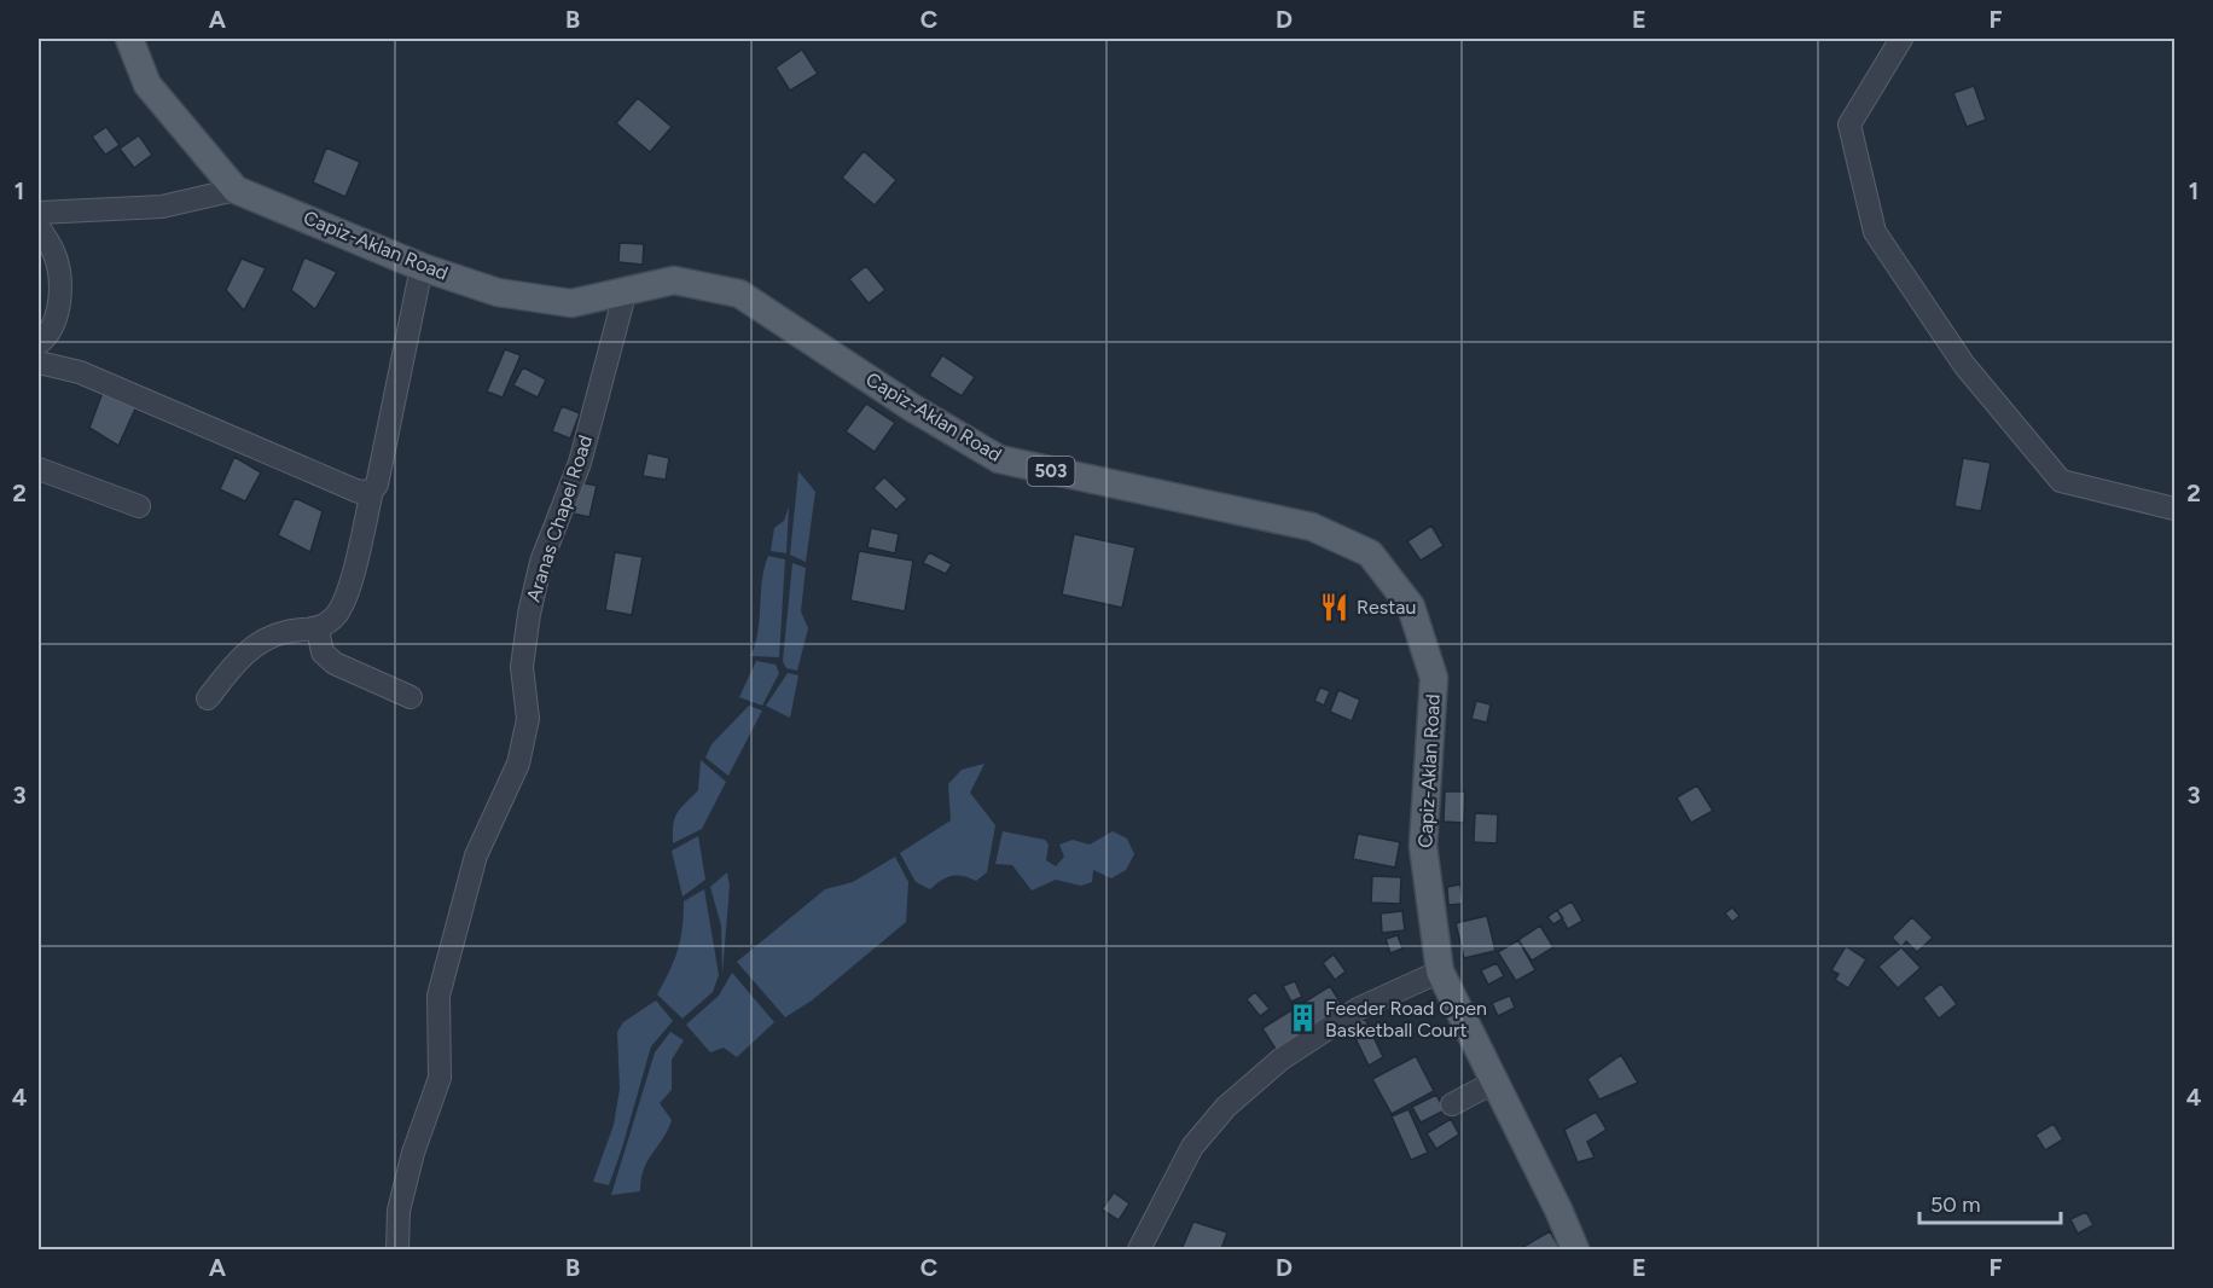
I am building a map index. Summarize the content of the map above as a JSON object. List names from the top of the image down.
{
  "streets": {
    "main road": ["Capiz-Aklan Road", "503"],
    "street": ["Aranas Chapel Road"]
  },
  "crossings": [
    ["Capiz-Aklan Road", "Aranas Chapel Road"]
  ],
  "places": {
    "restaurant": ["Restau"],
    "building": ["Feeder Road Open Basketball Court"]
  },
  "scale_bar": "50 m",
  "grid": {
    "columns": [
      "A",
      "B",
      "C",
      "D",
      "E",
      "F"
    ],
    "rows": [
      "1",
      "2",
      "3",
      "4"
    ]
  }
}
